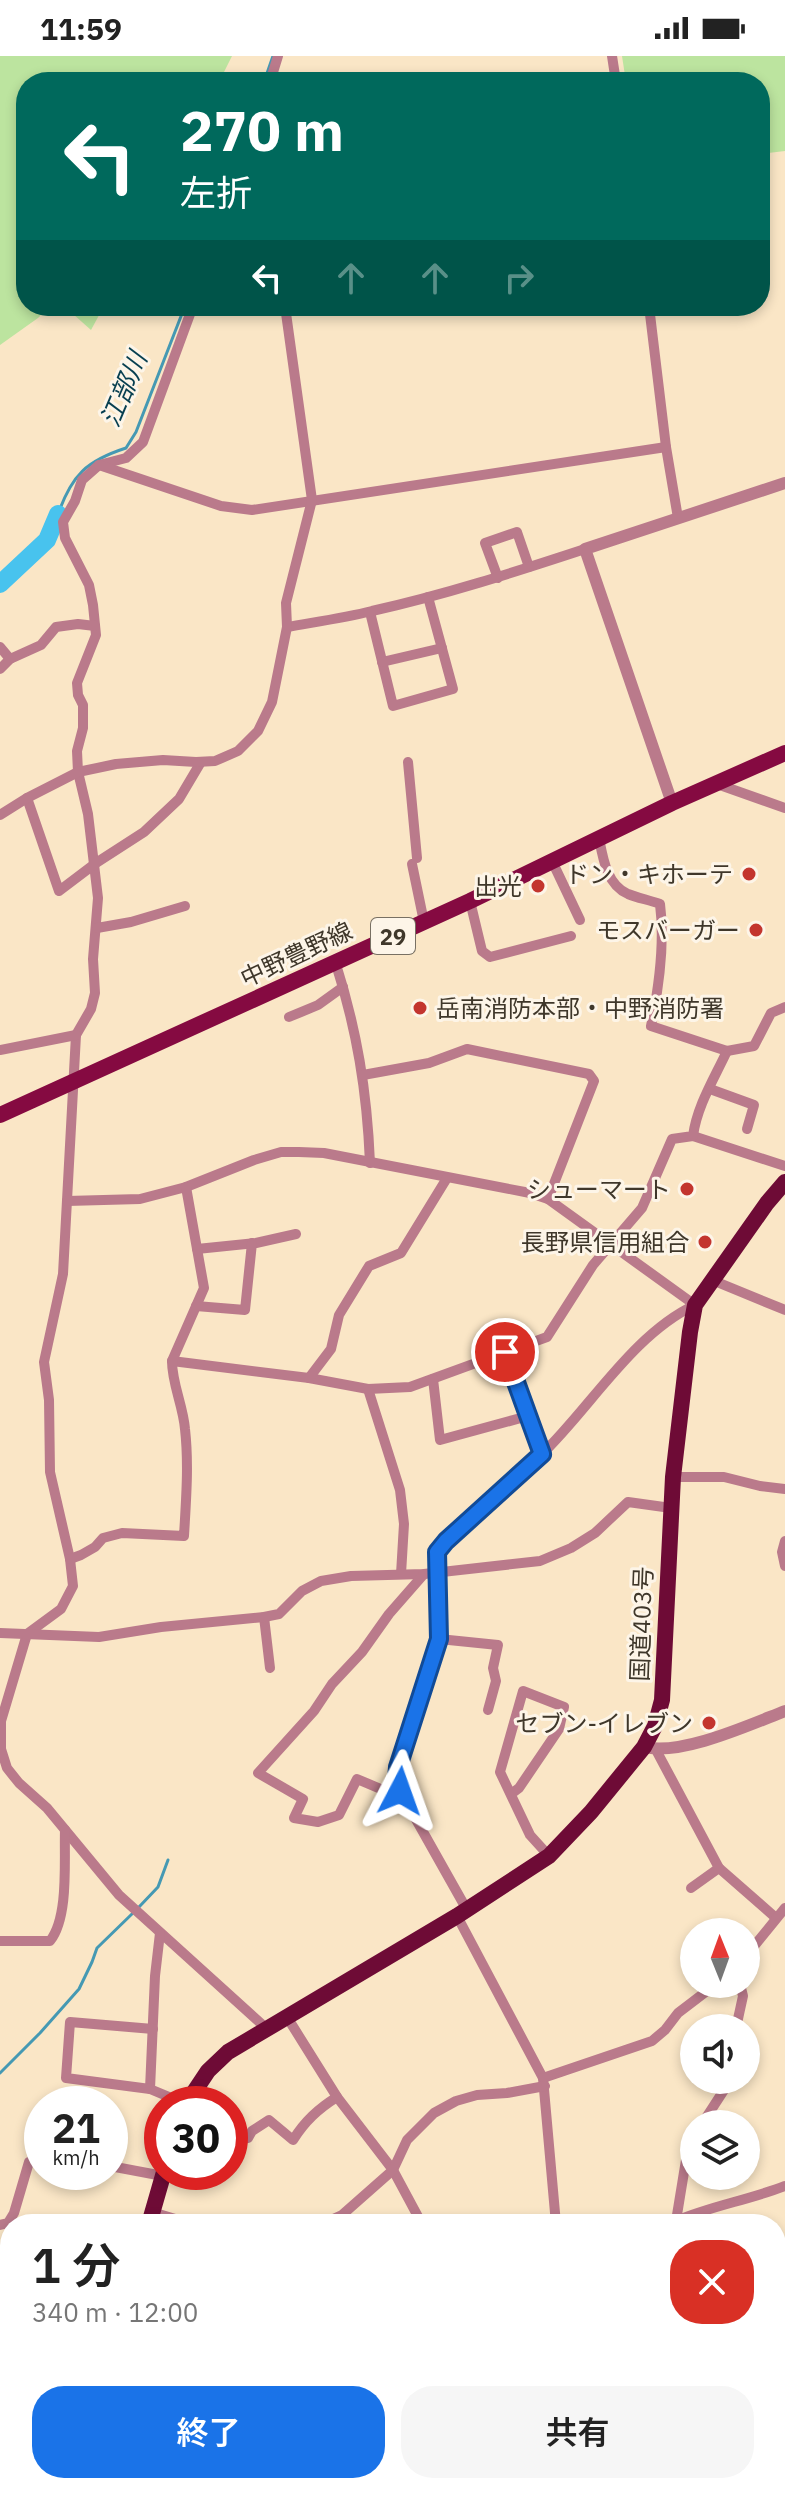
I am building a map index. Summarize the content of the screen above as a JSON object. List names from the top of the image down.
{
  "streets": {
    "highway": ["国道403号"],
    "main road": ["29", "中野豊野線"]
  },
  "water": ["江部川"],
  "places": [
    "ドン・キホーテ",
    "出光",
    "モスバーガー",
    "岳南消防本部・中野消防署",
    "シューマート",
    "長野県信用組合",
    "セブン-イレブン"
  ],
  "north": "top",
  "page": {
    "status": "11:59",
    "turn": ["270 m", "左折"],
    "speed": "21 km/h",
    "limit": "30",
    "heading": ["1 分", "340 m · 12:00"],
    "buttons": ["終了", "共有"]
  }
}
